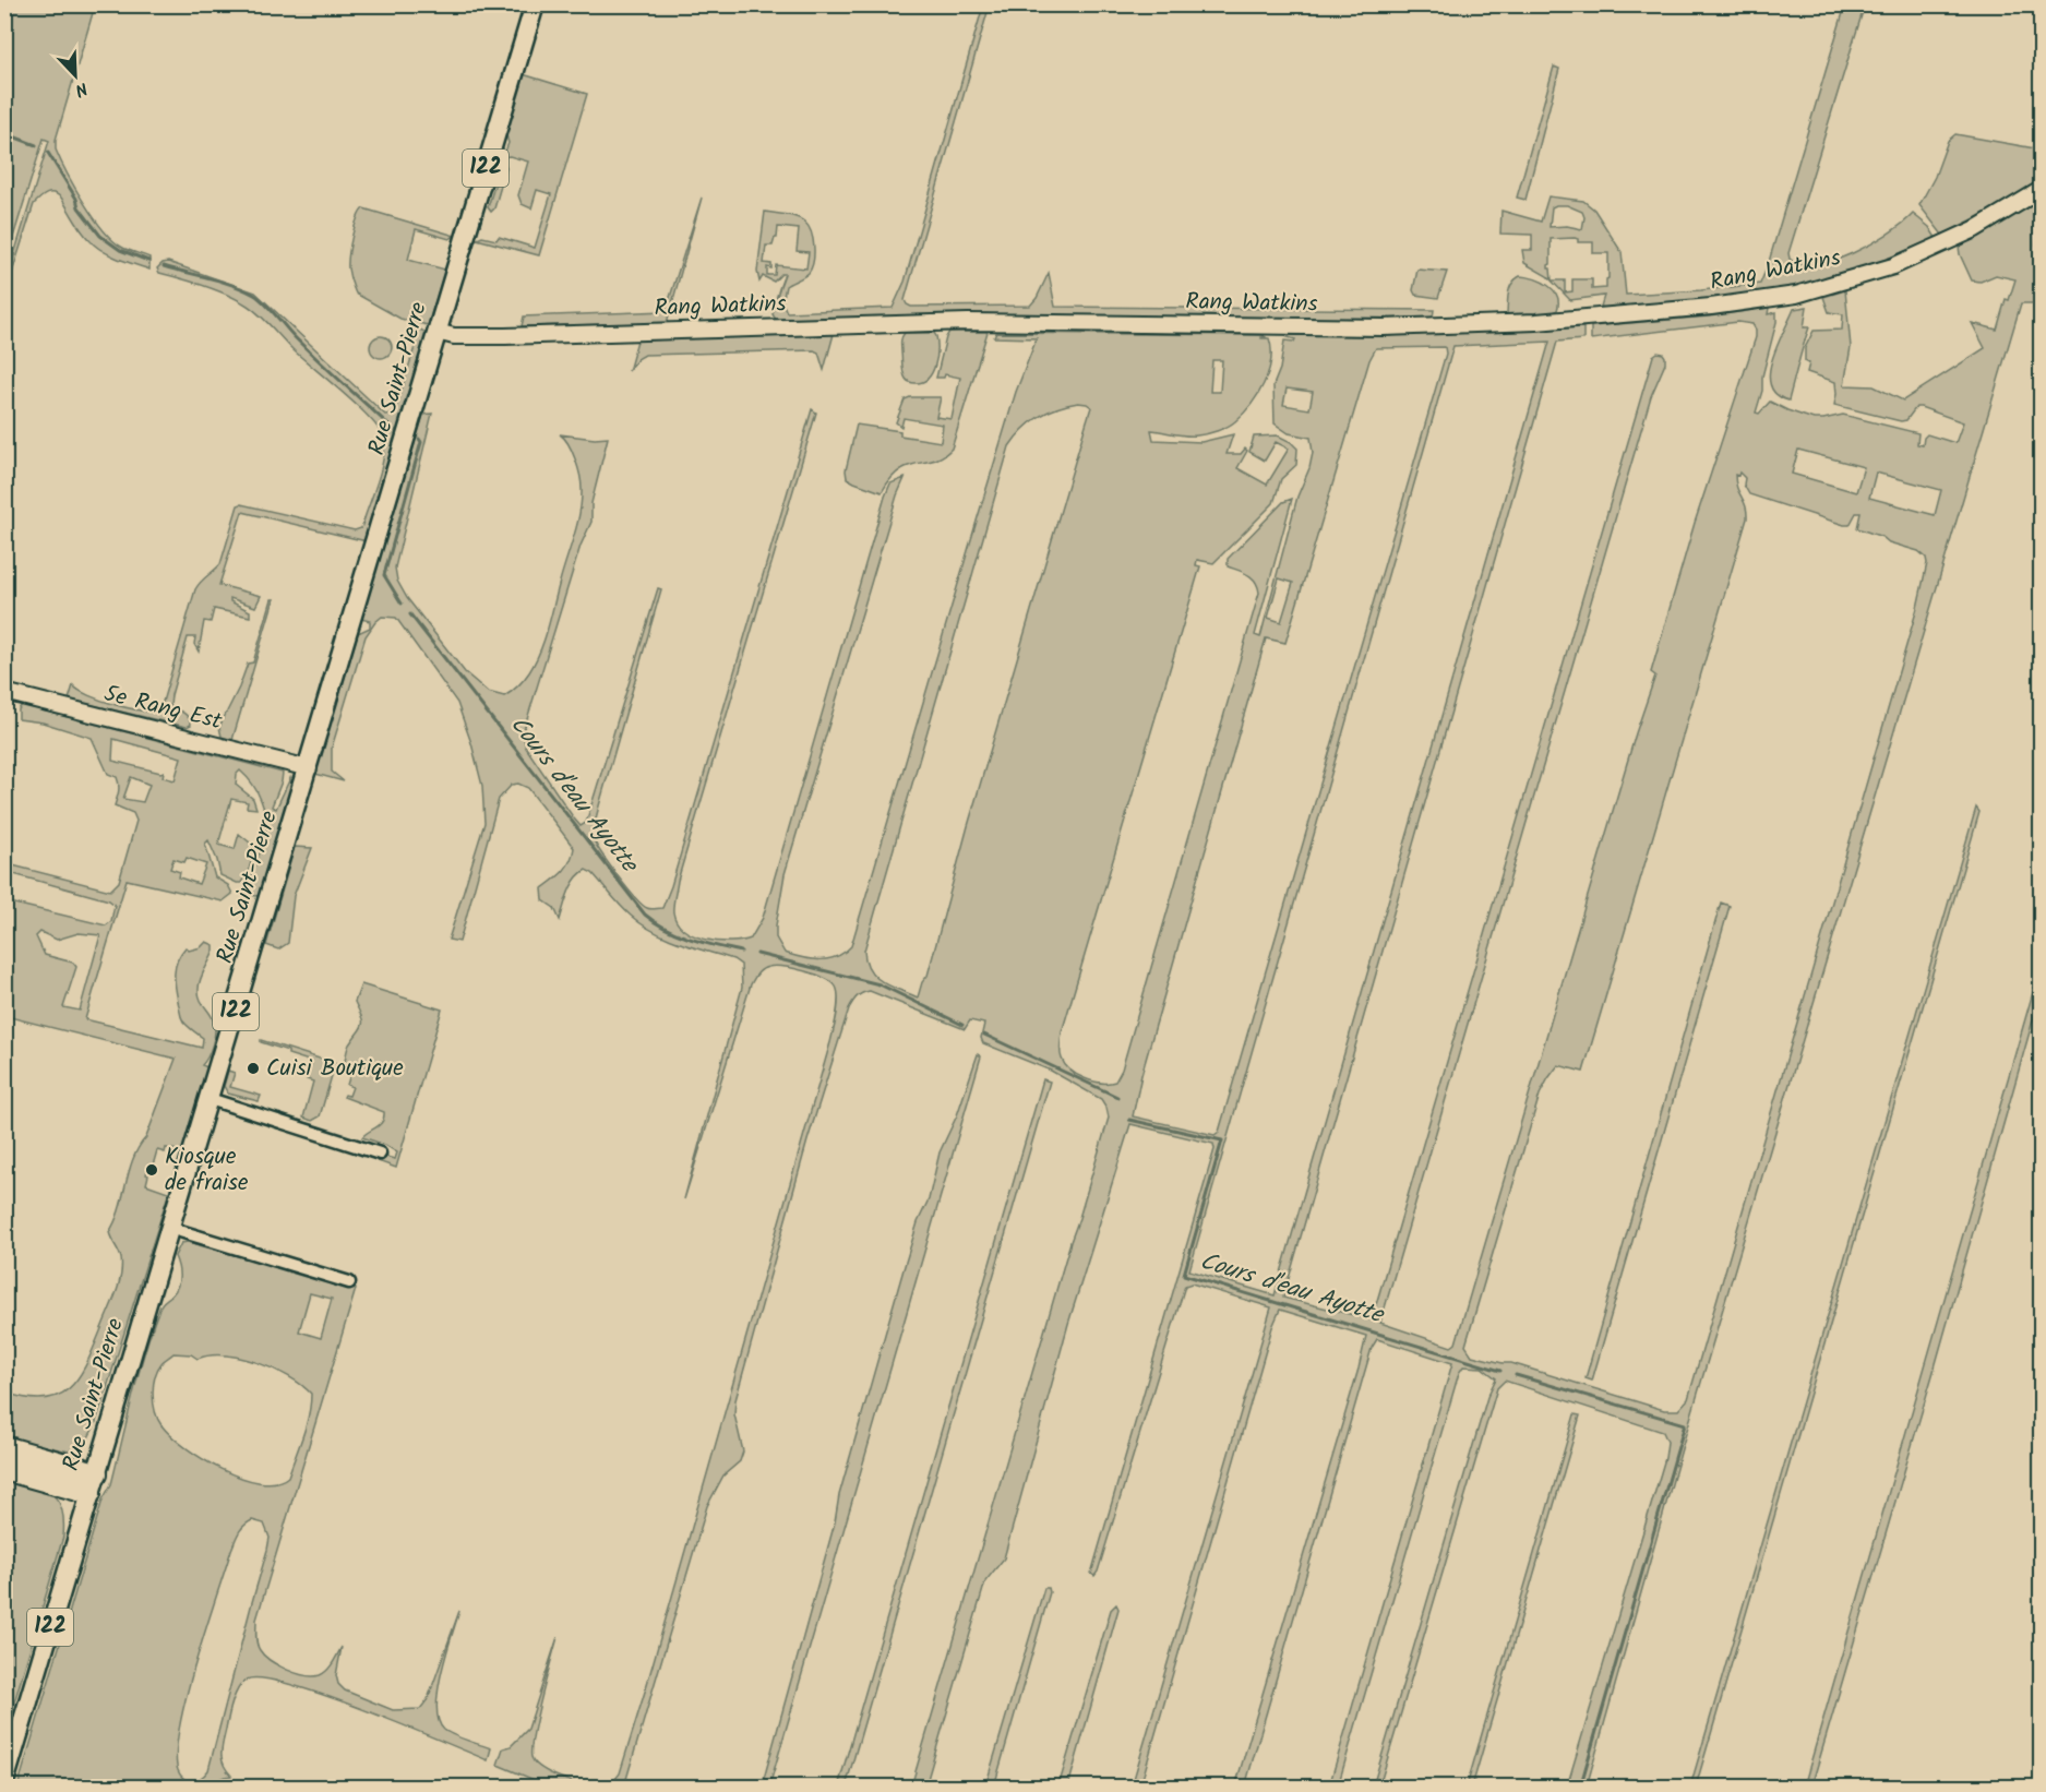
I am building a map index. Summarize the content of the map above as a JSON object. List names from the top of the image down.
{
  "streets": {
    "main road": ["122", "Rue Saint-Pierre"],
    "street": ["Rang Watkins", "5e Rang Est"]
  },
  "crossings": [
    ["Rang Watkins", "Rue Saint-Pierre"],
    ["Rue Saint-Pierre", "5e Rang Est"]
  ],
  "water": ["Cours d'eau Ayotte"],
  "places": ["Cuisi Boutique", "Kiosque de fraise"],
  "north": "bottom right"
}
